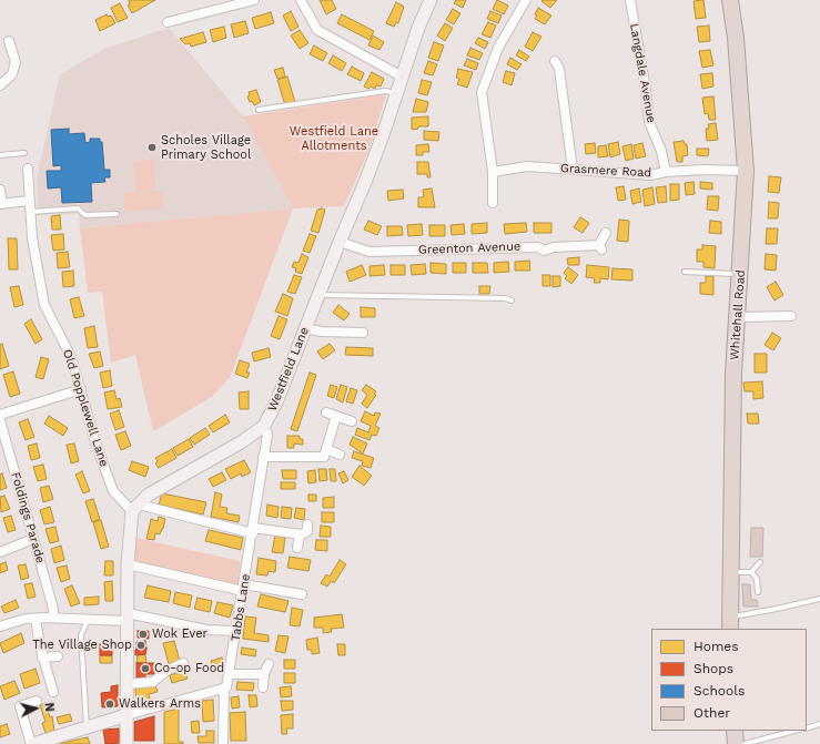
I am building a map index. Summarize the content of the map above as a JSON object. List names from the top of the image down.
{
  "streets": {
    "highway": ["Whitehall Road"],
    "main road": ["Westfield Lane"],
    "street": [
      "Langdale Avenue",
      "Grasmere Road",
      "Greenton Avenue",
      "Old Popplewell Lane",
      "Foldings Parade",
      "Tabbs Lane"
    ]
  },
  "crossings": [
    ["Langdale Avenue", "Grasmere Road"],
    ["Grasmere Road", "Whitehall Road"],
    ["Greenton Avenue", "Westfield Lane"],
    ["Westfield Lane", "Old Popplewell Lane"],
    ["Westfield Lane", "Tabbs Lane"]
  ],
  "parks": ["Westfield Lane Allotments"],
  "places": [
    "Scholes Village Primary School",
    "Wok Ever",
    "The Village Shop",
    "Co-op Food",
    "Walkers Arms"
  ],
  "legend": [
    "Homes",
    "Shops",
    "Schools",
    "Other"
  ],
  "north": "right"
}
